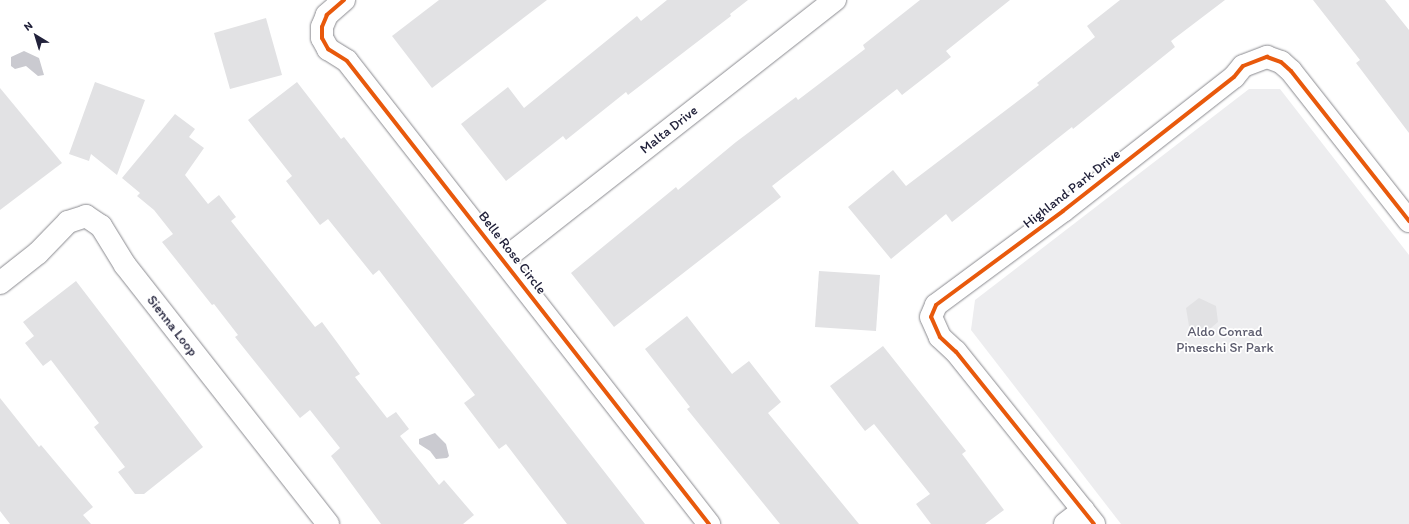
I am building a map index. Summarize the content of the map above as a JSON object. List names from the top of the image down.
{
  "streets": {
    "street": [
      "Malta Drive",
      "Highland Park Drive",
      "Belle Rose Circle",
      "Sienna Loop"
    ]
  },
  "crossings": [
    ["Malta Drive", "Belle Rose Circle"]
  ],
  "parks": ["Aldo Conrad Pineschi Sr Park"],
  "north": "top left"
}
